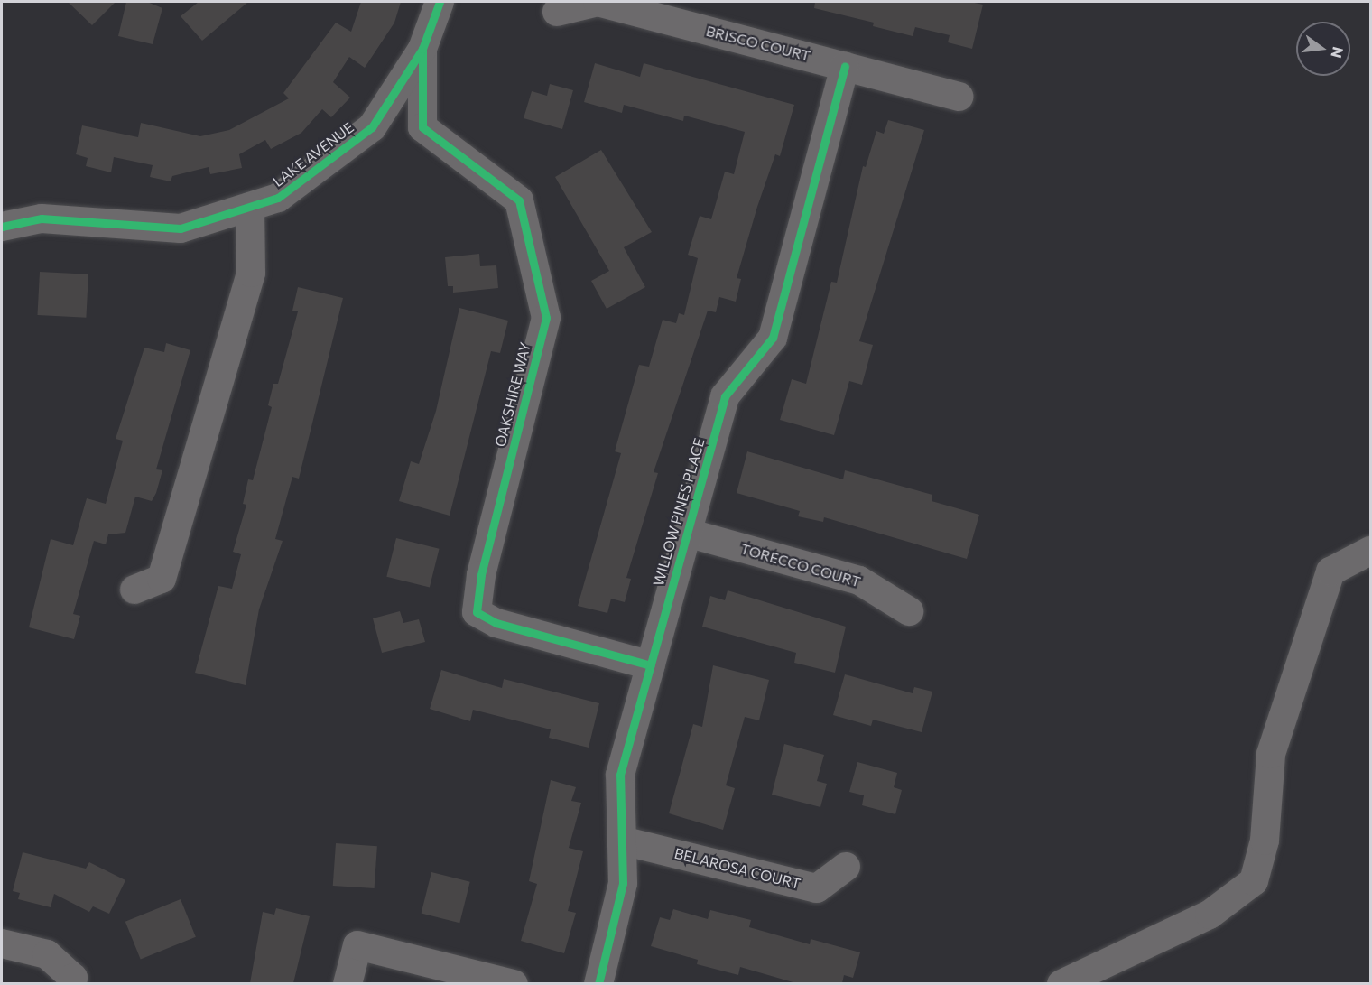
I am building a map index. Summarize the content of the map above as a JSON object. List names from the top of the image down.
{
  "streets": {
    "street": [
      "BRISCO COURT",
      "LAKE AVENUE",
      "OAKSHIRE WAY",
      "WILLOW PINES PLACE",
      "TORECCO COURT",
      "BELAROSA COURT"
    ]
  },
  "crossings": [
    ["BRISCO COURT", "WILLOW PINES PLACE"],
    ["LAKE AVENUE", "OAKSHIRE WAY"],
    ["OAKSHIRE WAY", "WILLOW PINES PLACE"],
    ["WILLOW PINES PLACE", "TORECCO COURT"],
    ["WILLOW PINES PLACE", "BELAROSA COURT"]
  ],
  "north": "right"
}
